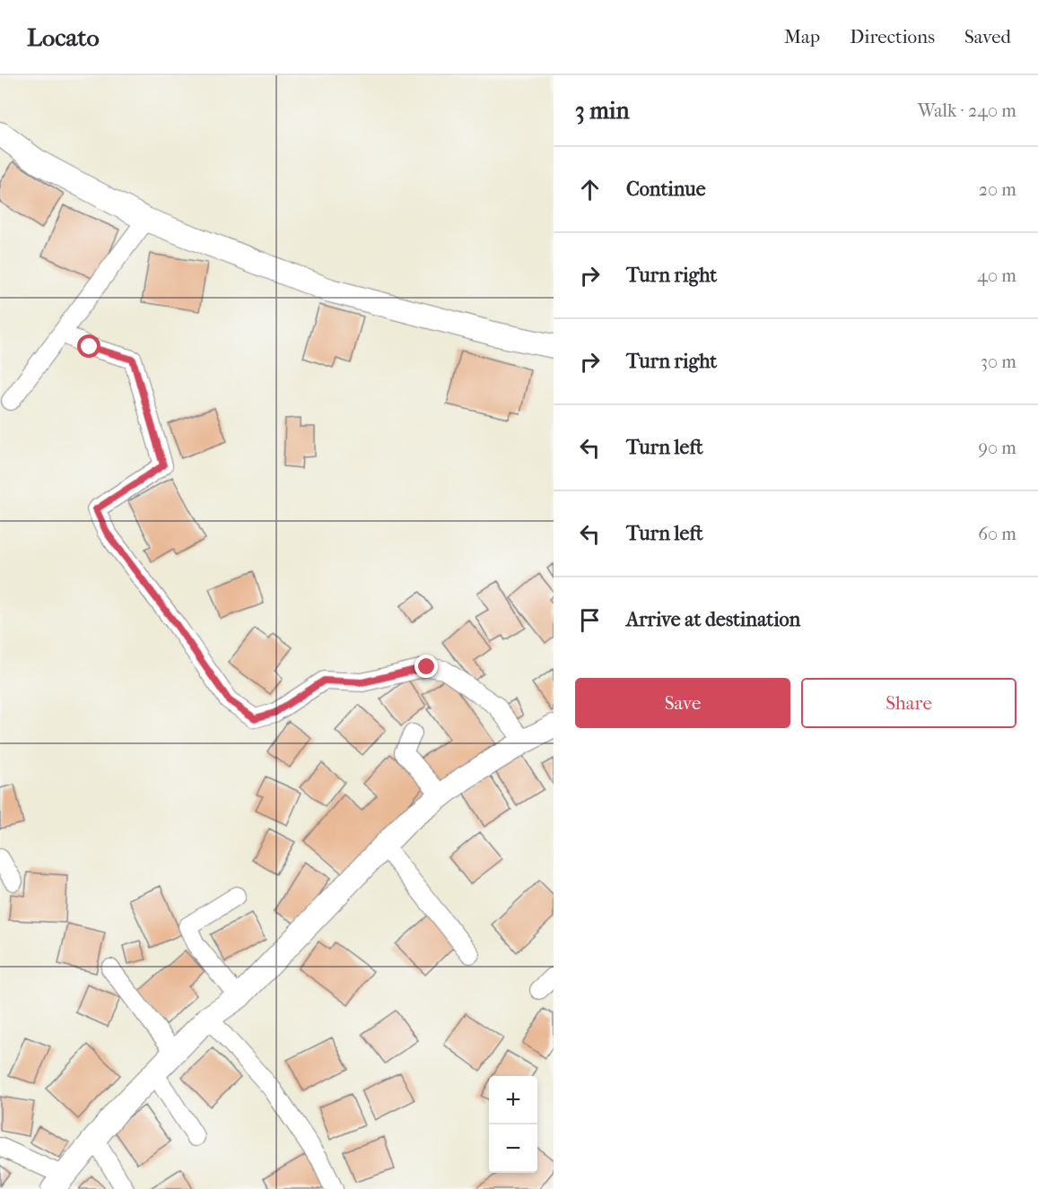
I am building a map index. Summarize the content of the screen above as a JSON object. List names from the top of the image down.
{
  "page": {
    "header": "Locato",
    "nav": ["Map", "Directions", "Saved"],
    "heading": ["3 min", "Walk · 240 m"],
    "list": [
      ["Continue", "20 m"],
      ["Turn right", "40 m"],
      ["Turn right", "30 m"],
      ["Turn left", "90 m"],
      ["Turn left", "60 m"],
      "Arrive at destination"
    ],
    "buttons": ["Save", "Share"],
    "map_buttons": ["+", "−"]
  }
}
